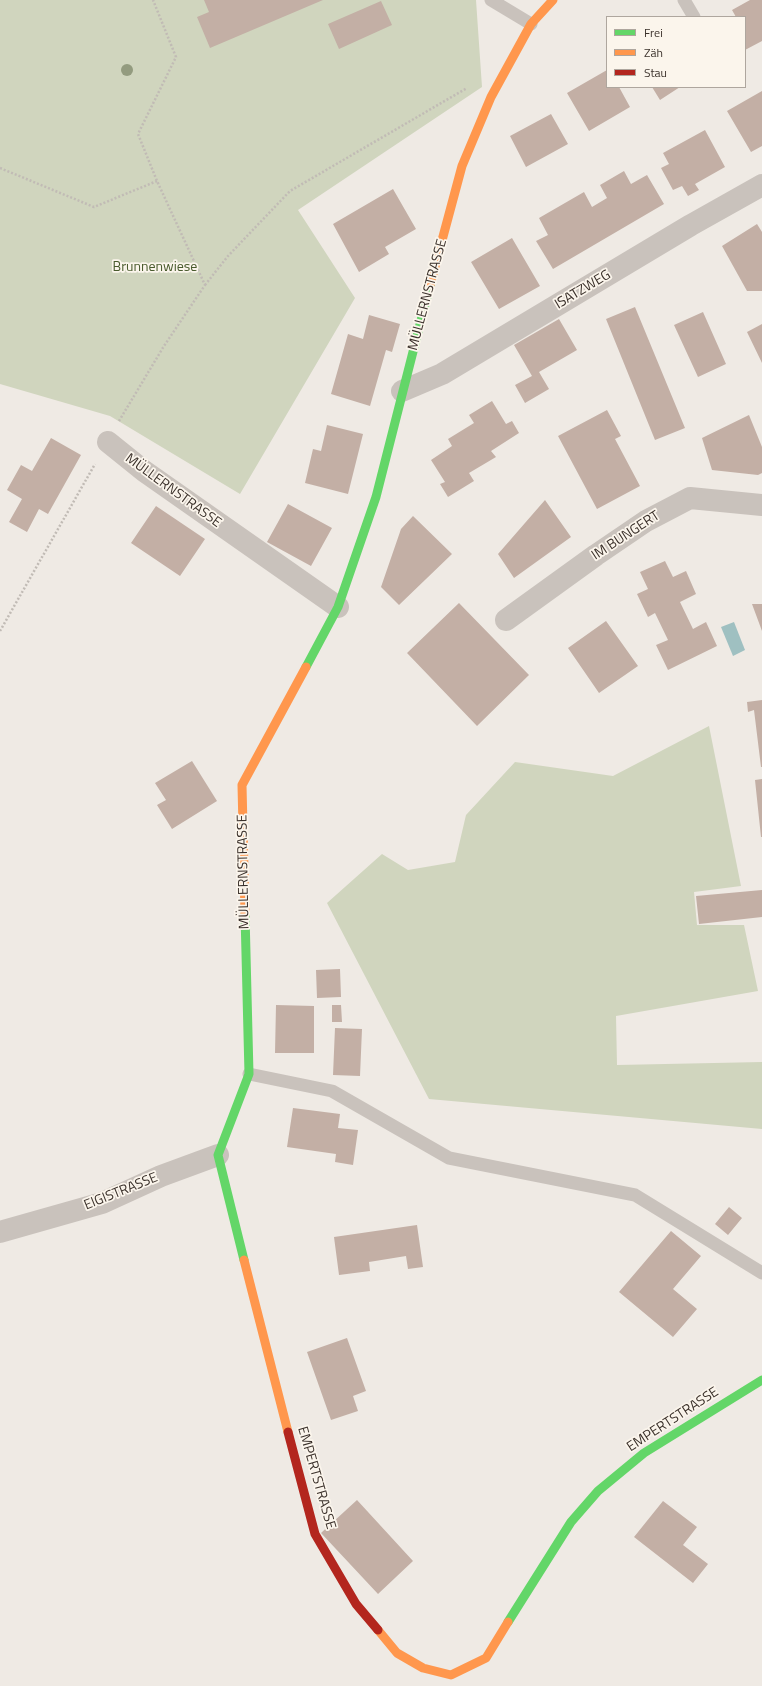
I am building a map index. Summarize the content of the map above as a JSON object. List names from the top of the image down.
{
  "streets": {
    "street": [
      "ISATZWEG",
      "MÜLLERNSTRASSE",
      "IM BUNGERT",
      "EIGISTRASSE",
      "EMPERTSTRASSE"
    ]
  },
  "crossings": [
    ["ISATZWEG", "MÜLLERNSTRASSE"],
    ["MÜLLERNSTRASSE", "EIGISTRASSE"],
    ["MÜLLERNSTRASSE", "EMPERTSTRASSE"],
    ["EIGISTRASSE", "EMPERTSTRASSE"]
  ],
  "parks": ["Brunnenwiese"],
  "legend": ["Frei", "Zäh", "Stau"]
}
